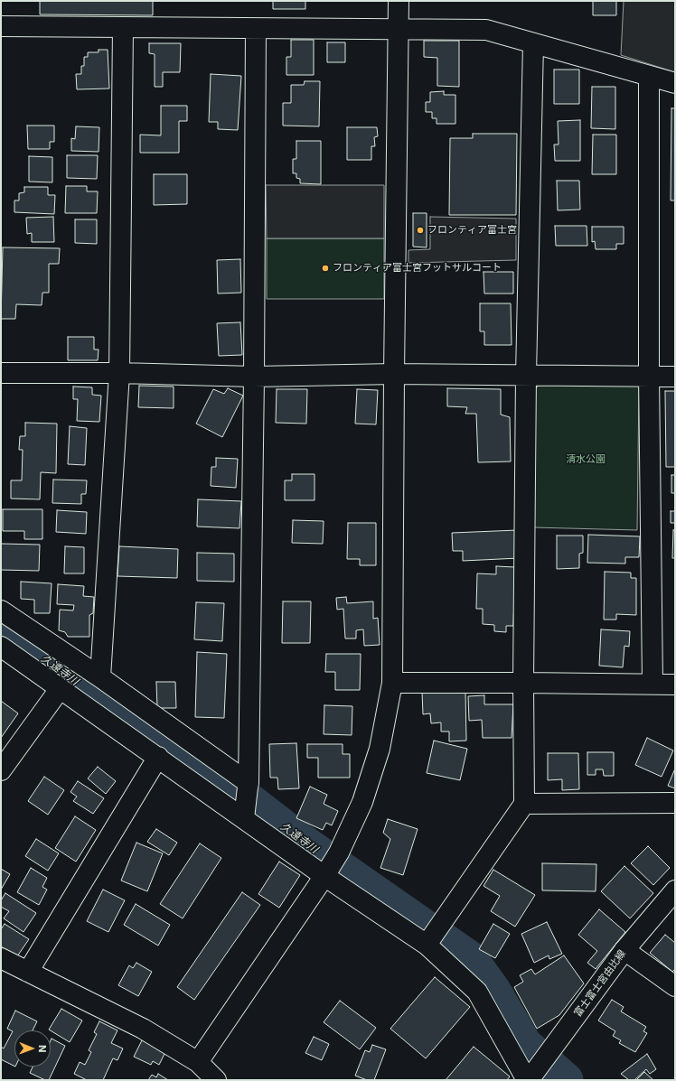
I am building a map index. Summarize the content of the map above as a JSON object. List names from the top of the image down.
{
  "streets": {
    "street": ["富士富士宮由比線"]
  },
  "water": ["久遠寺川"],
  "parks": ["清水公園"],
  "places": ["フロンティア富士宮", "フロンティア富士宮フットサルコート"],
  "north": "right"
}
